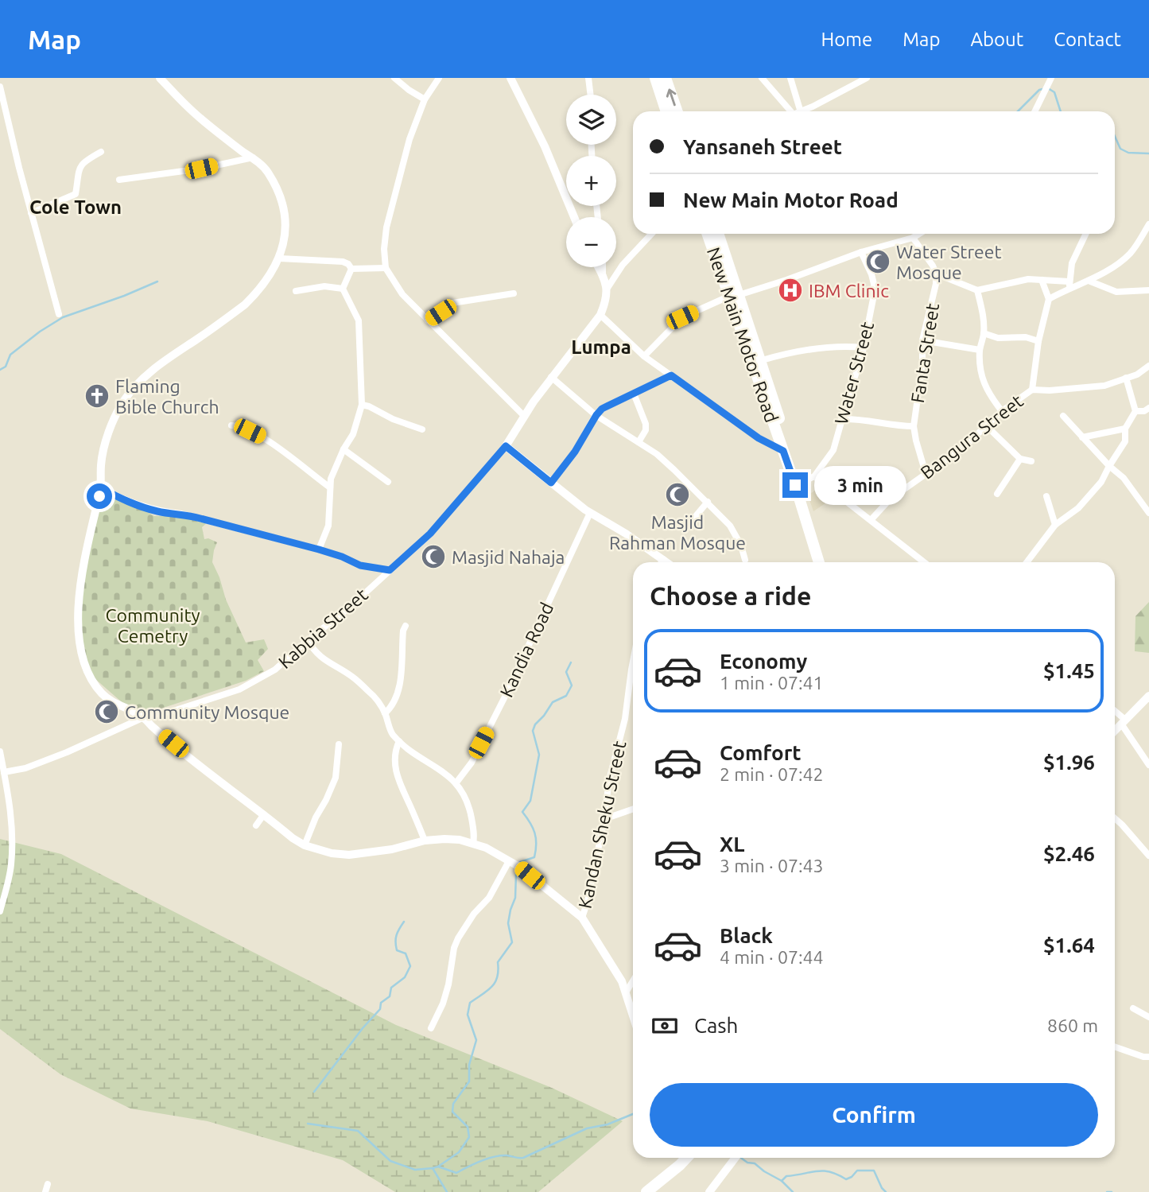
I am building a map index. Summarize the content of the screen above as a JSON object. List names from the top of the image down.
{
  "streets": {
    "highway": ["New Main Motor Road"],
    "street": [
      "Fanta Street",
      "Water Street",
      "Bangura Street",
      "Kabbia Street",
      "Kandia Road",
      "Kandan Sheku Street"
    ]
  },
  "crossings": [
    ["New Main Motor Road", "Water Street"],
    ["Fanta Street", "Bangura Street"]
  ],
  "districts": ["Cole Town", "Lumpa"],
  "parks": ["Community Cemetry"],
  "places": {
    "mosque": [
      "Water Street Mosque",
      "Masjid Rahman Mosque",
      "Masjid Nahaja",
      "Community Mosque"
    ],
    "hospital": ["IBM Clinic"],
    "church": ["Flaming Bible Church"]
  },
  "page": {
    "header": "Map",
    "nav": [
      "Home",
      "Map",
      "About",
      "Contact"
    ],
    "map_buttons": ["+", "−"],
    "banner": ["Yansaneh Street", "New Main Motor Road"],
    "bubble": "3 min",
    "heading": "Choose a ride",
    "list": [
      {
        "name": "Economy",
        "note": "1 min · 07:41",
        "value": "$1.45"
      },
      {
        "name": "Comfort",
        "note": "2 min · 07:42",
        "value": "$1.96"
      },
      {
        "name": "XL",
        "note": "3 min · 07:43",
        "value": "$2.46"
      },
      {
        "name": "Black",
        "note": "4 min · 07:44",
        "value": "$1.64"
      }
    ],
    "pay": ["Cash", "860 m"],
    "buttons": "Confirm"
  }
}
